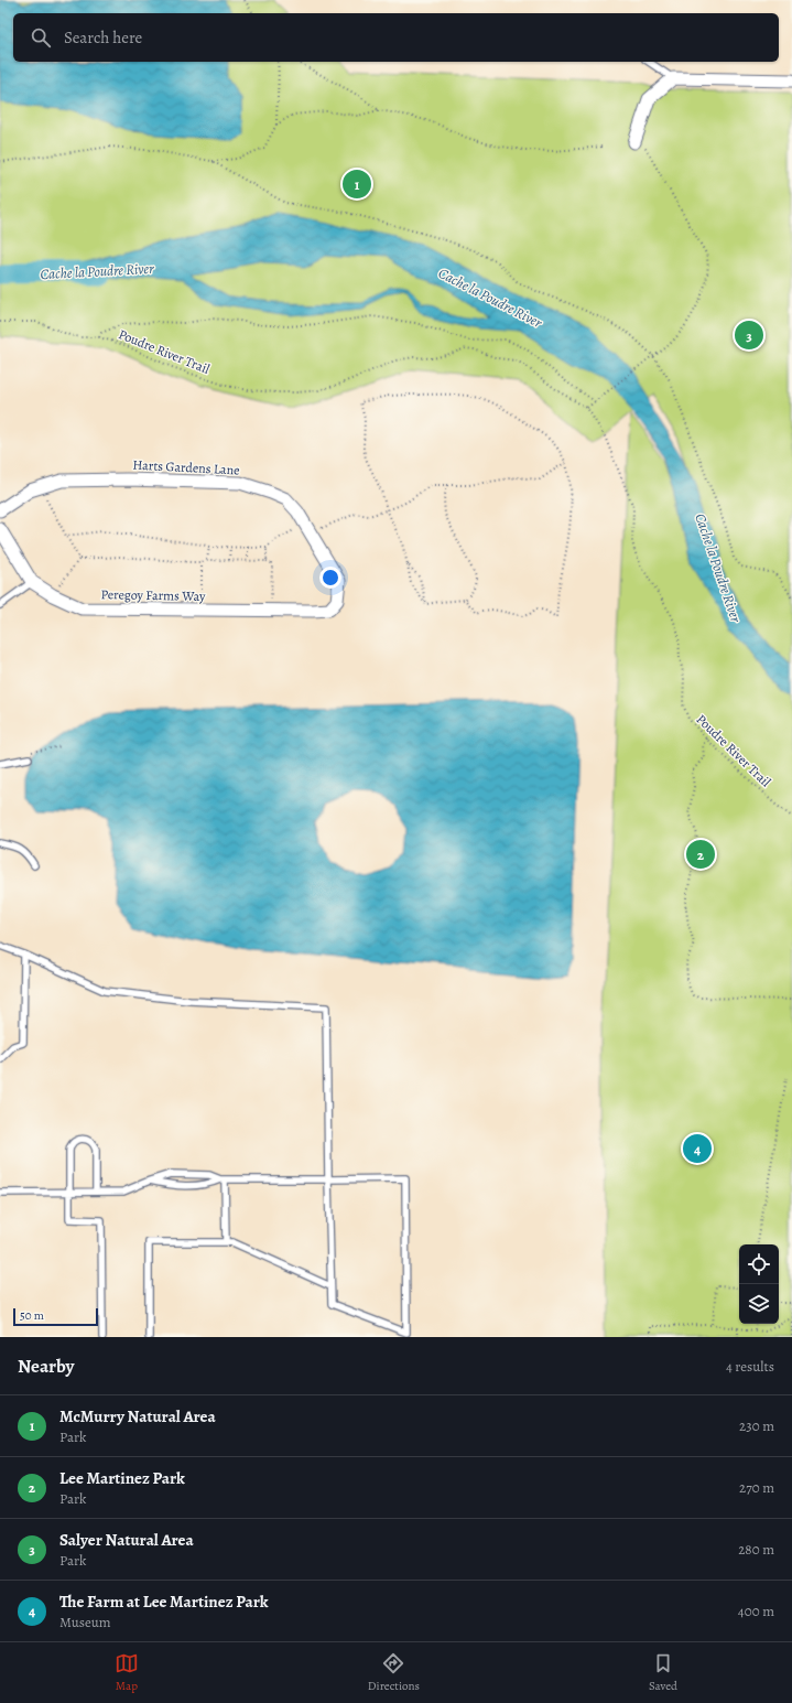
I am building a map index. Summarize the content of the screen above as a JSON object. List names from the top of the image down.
{
  "streets": {
    "street": ["Harts Gardens Lane", "Peregoy Farms Way"],
    "path": ["Poudre River Trail"]
  },
  "crossings": [
    ["Harts Gardens Lane", "Peregoy Farms Way"]
  ],
  "water": ["Cache la Poudre River"],
  "scale_bar": "50 m",
  "page": {
    "search": "Search here",
    "pins": [
      "1",
      "3",
      "2",
      "4"
    ],
    "scale": "50 m",
    "heading": ["Nearby", "4 results"],
    "list": [
      {
        "mark": "1",
        "name": "McMurry Natural Area",
        "note": "Park",
        "value": "230 m"
      },
      {
        "mark": "2",
        "name": "Lee Martinez Park",
        "note": "Park",
        "value": "270 m"
      },
      {
        "mark": "3",
        "name": "Salyer Natural Area",
        "note": "Park",
        "value": "280 m"
      },
      {
        "mark": "4",
        "name": "The Farm at Lee Martinez Park",
        "note": "Museum",
        "value": "400 m"
      }
    ],
    "nav": ["Map", "Directions", "Saved"]
  }
}
